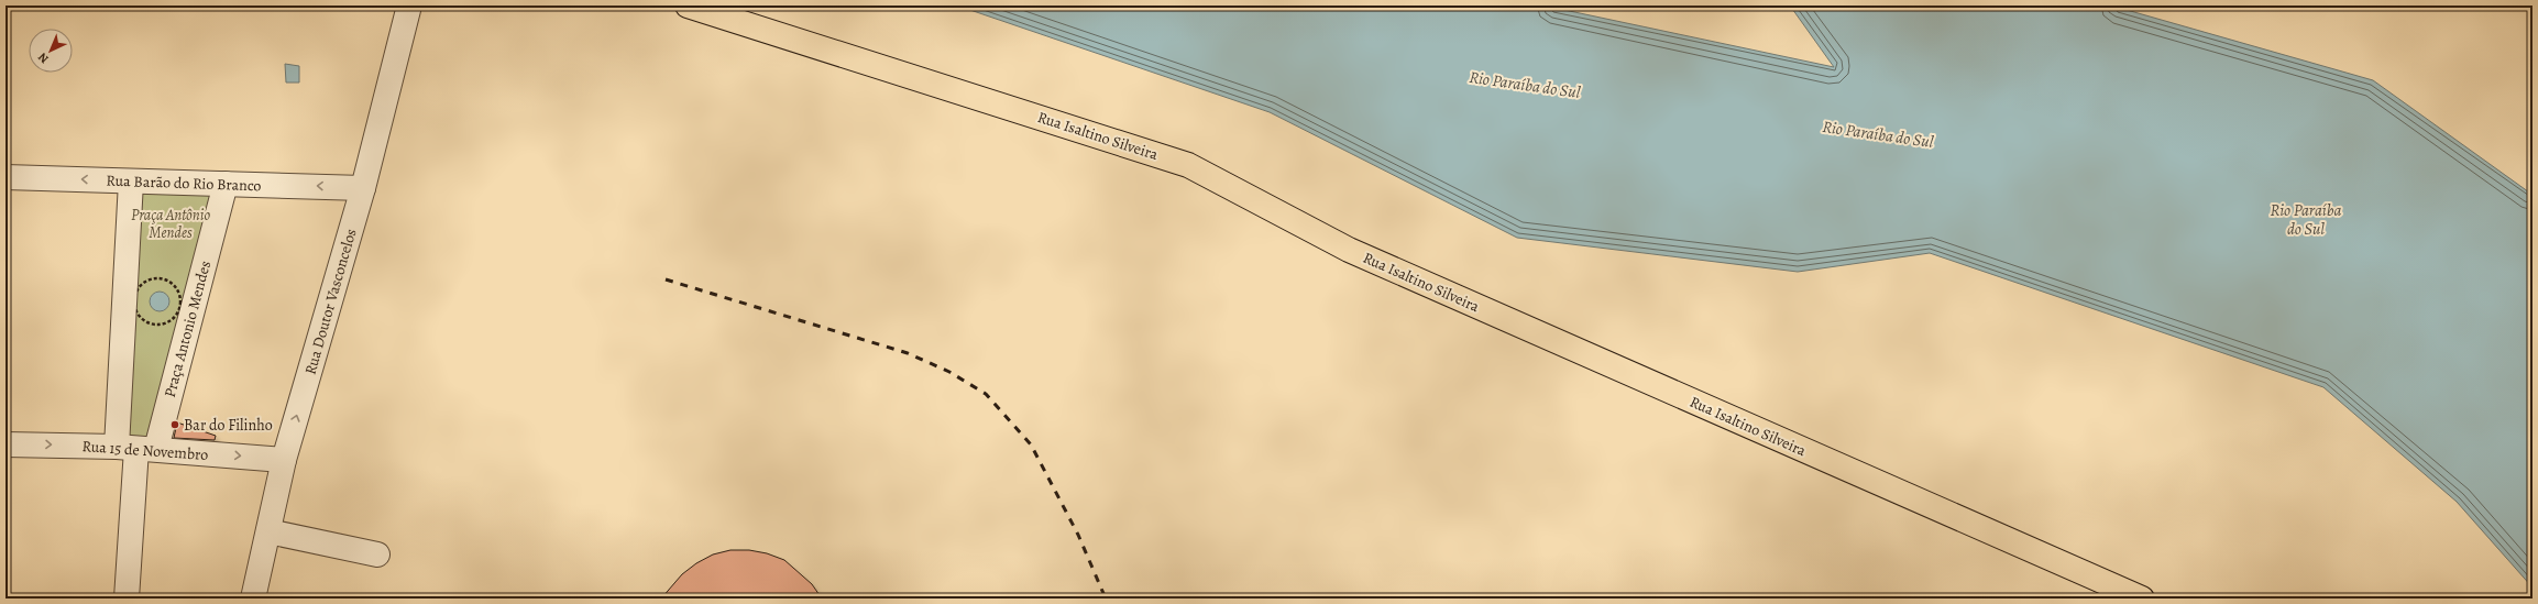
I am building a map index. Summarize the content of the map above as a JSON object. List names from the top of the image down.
{
  "streets": {
    "main road": ["Rua Isaltino Silveira"],
    "street": [
      "Rua Barão do Rio Branco",
      "Rua Doutor Vasconcelos",
      "Praça Antonio Mendes",
      "Rua 15 de Novembro"
    ]
  },
  "crossings": [
    ["Rua Barão do Rio Branco", "Rua Doutor Vasconcelos"],
    ["Rua Barão do Rio Branco", "Praça Antonio Mendes"],
    ["Rua Doutor Vasconcelos", "Rua 15 de Novembro"],
    ["Praça Antonio Mendes", "Rua 15 de Novembro"]
  ],
  "one_way": ["Rua Barão do Rio Branco", "Rua 15 de Novembro"],
  "water": ["Rio Paraíba do Sul"],
  "parks": ["Praça Antônio Mendes"],
  "places": ["Bar do Filinho"],
  "north": "bottom left"
}
